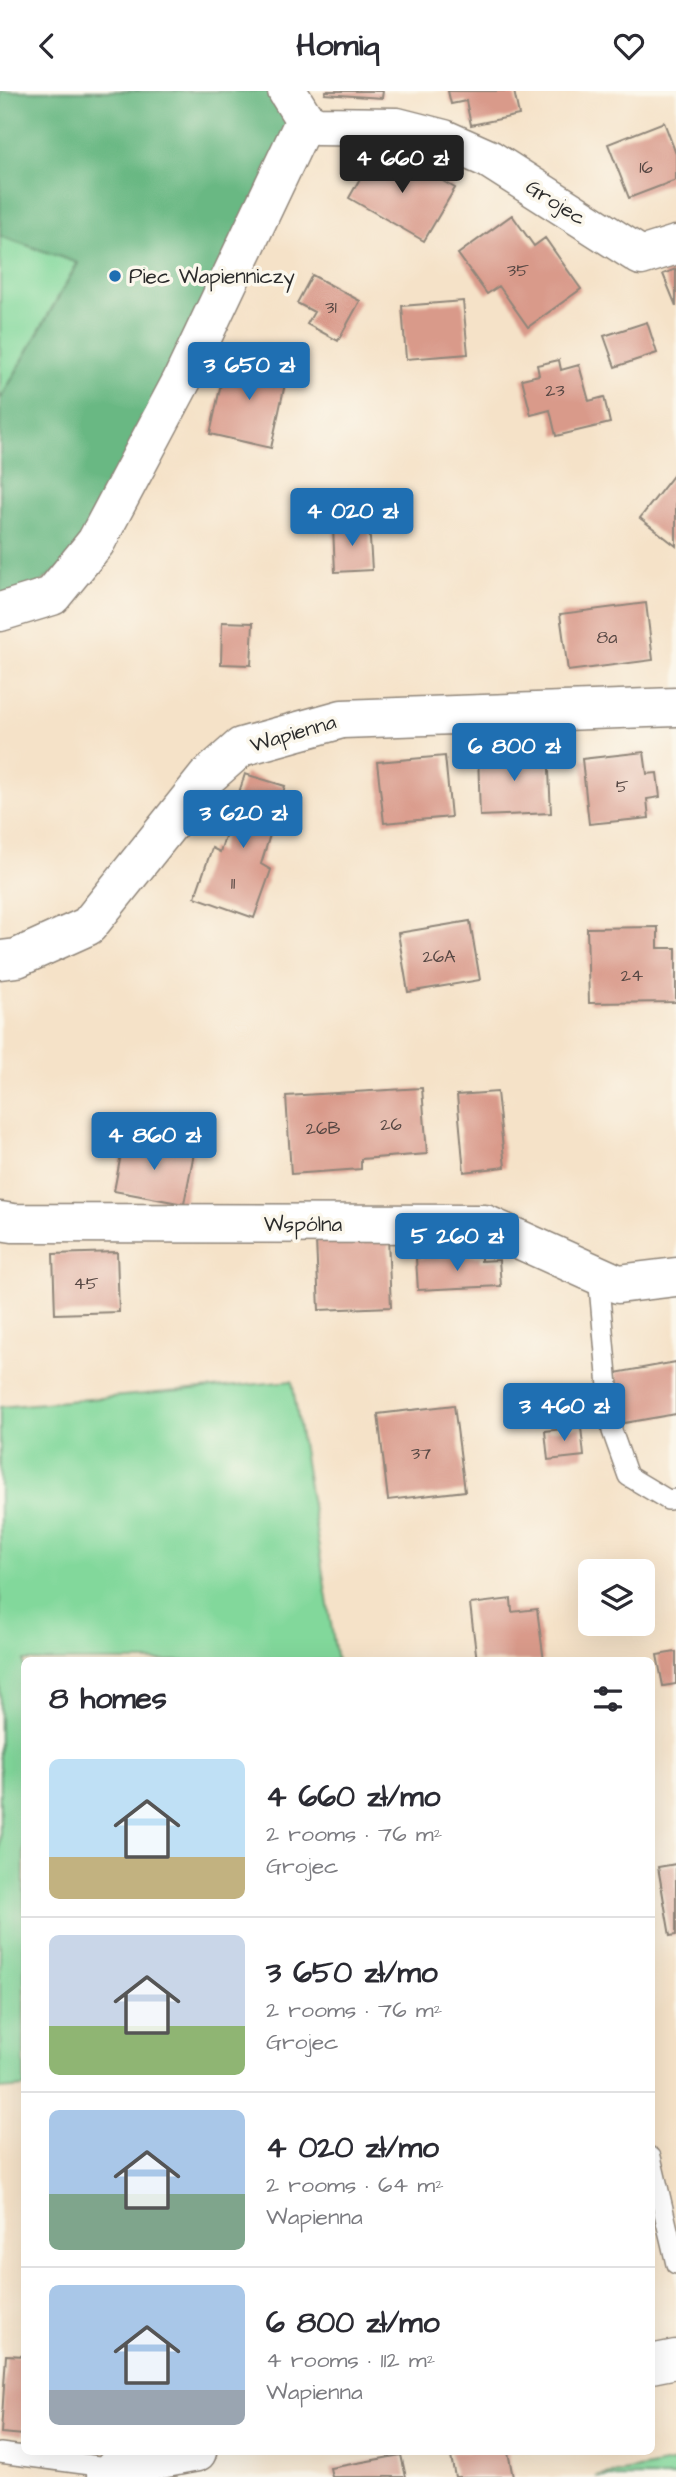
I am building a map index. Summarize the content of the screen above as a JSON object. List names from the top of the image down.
{
  "streets": {
    "street": ["Grojec", "Wapienna", "Wspólna"]
  },
  "places": ["Piec Wapienniczy"],
  "house_numbers": [
    "16",
    "35",
    "31",
    "23",
    "8a",
    "5",
    "11",
    "26A",
    "24",
    "26",
    "26B",
    "45",
    "37"
  ],
  "page": {
    "header": "Homiq",
    "price": [
      "4 660 zł",
      "3 650 zł",
      "4 020 zł",
      "6 800 zł",
      "3 620 zł",
      "4 860 zł",
      "5 260 zł",
      "3 460 zł"
    ],
    "heading": "8 homes",
    "list": [
      {
        "name": "4 660 zł/mo",
        "note": "2 rooms · 76 m² · Grojec"
      },
      {
        "name": "3 650 zł/mo",
        "note": "2 rooms · 76 m² · Grojec"
      },
      {
        "name": "4 020 zł/mo",
        "note": "2 rooms · 64 m² · Wapienna"
      },
      {
        "name": "6 800 zł/mo",
        "note": "4 rooms · 112 m² · Wapienna"
      }
    ]
  }
}
